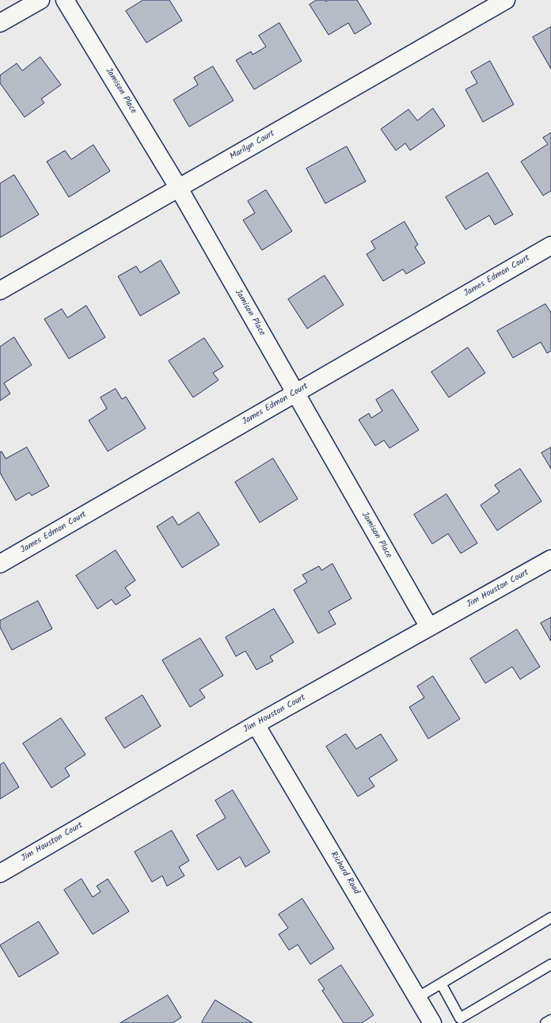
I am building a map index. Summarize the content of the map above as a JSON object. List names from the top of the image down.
{
  "streets": {
    "street": [
      "Jamison Place",
      "Marilyn Court",
      "James Edmon Court",
      "Jim Houston Court",
      "Richard Road"
    ]
  },
  "crossings": [
    ["Jamison Place", "Marilyn Court"],
    ["Jamison Place", "James Edmon Court"],
    ["Jamison Place", "Jim Houston Court"],
    ["Jim Houston Court", "Richard Road"]
  ]
}
